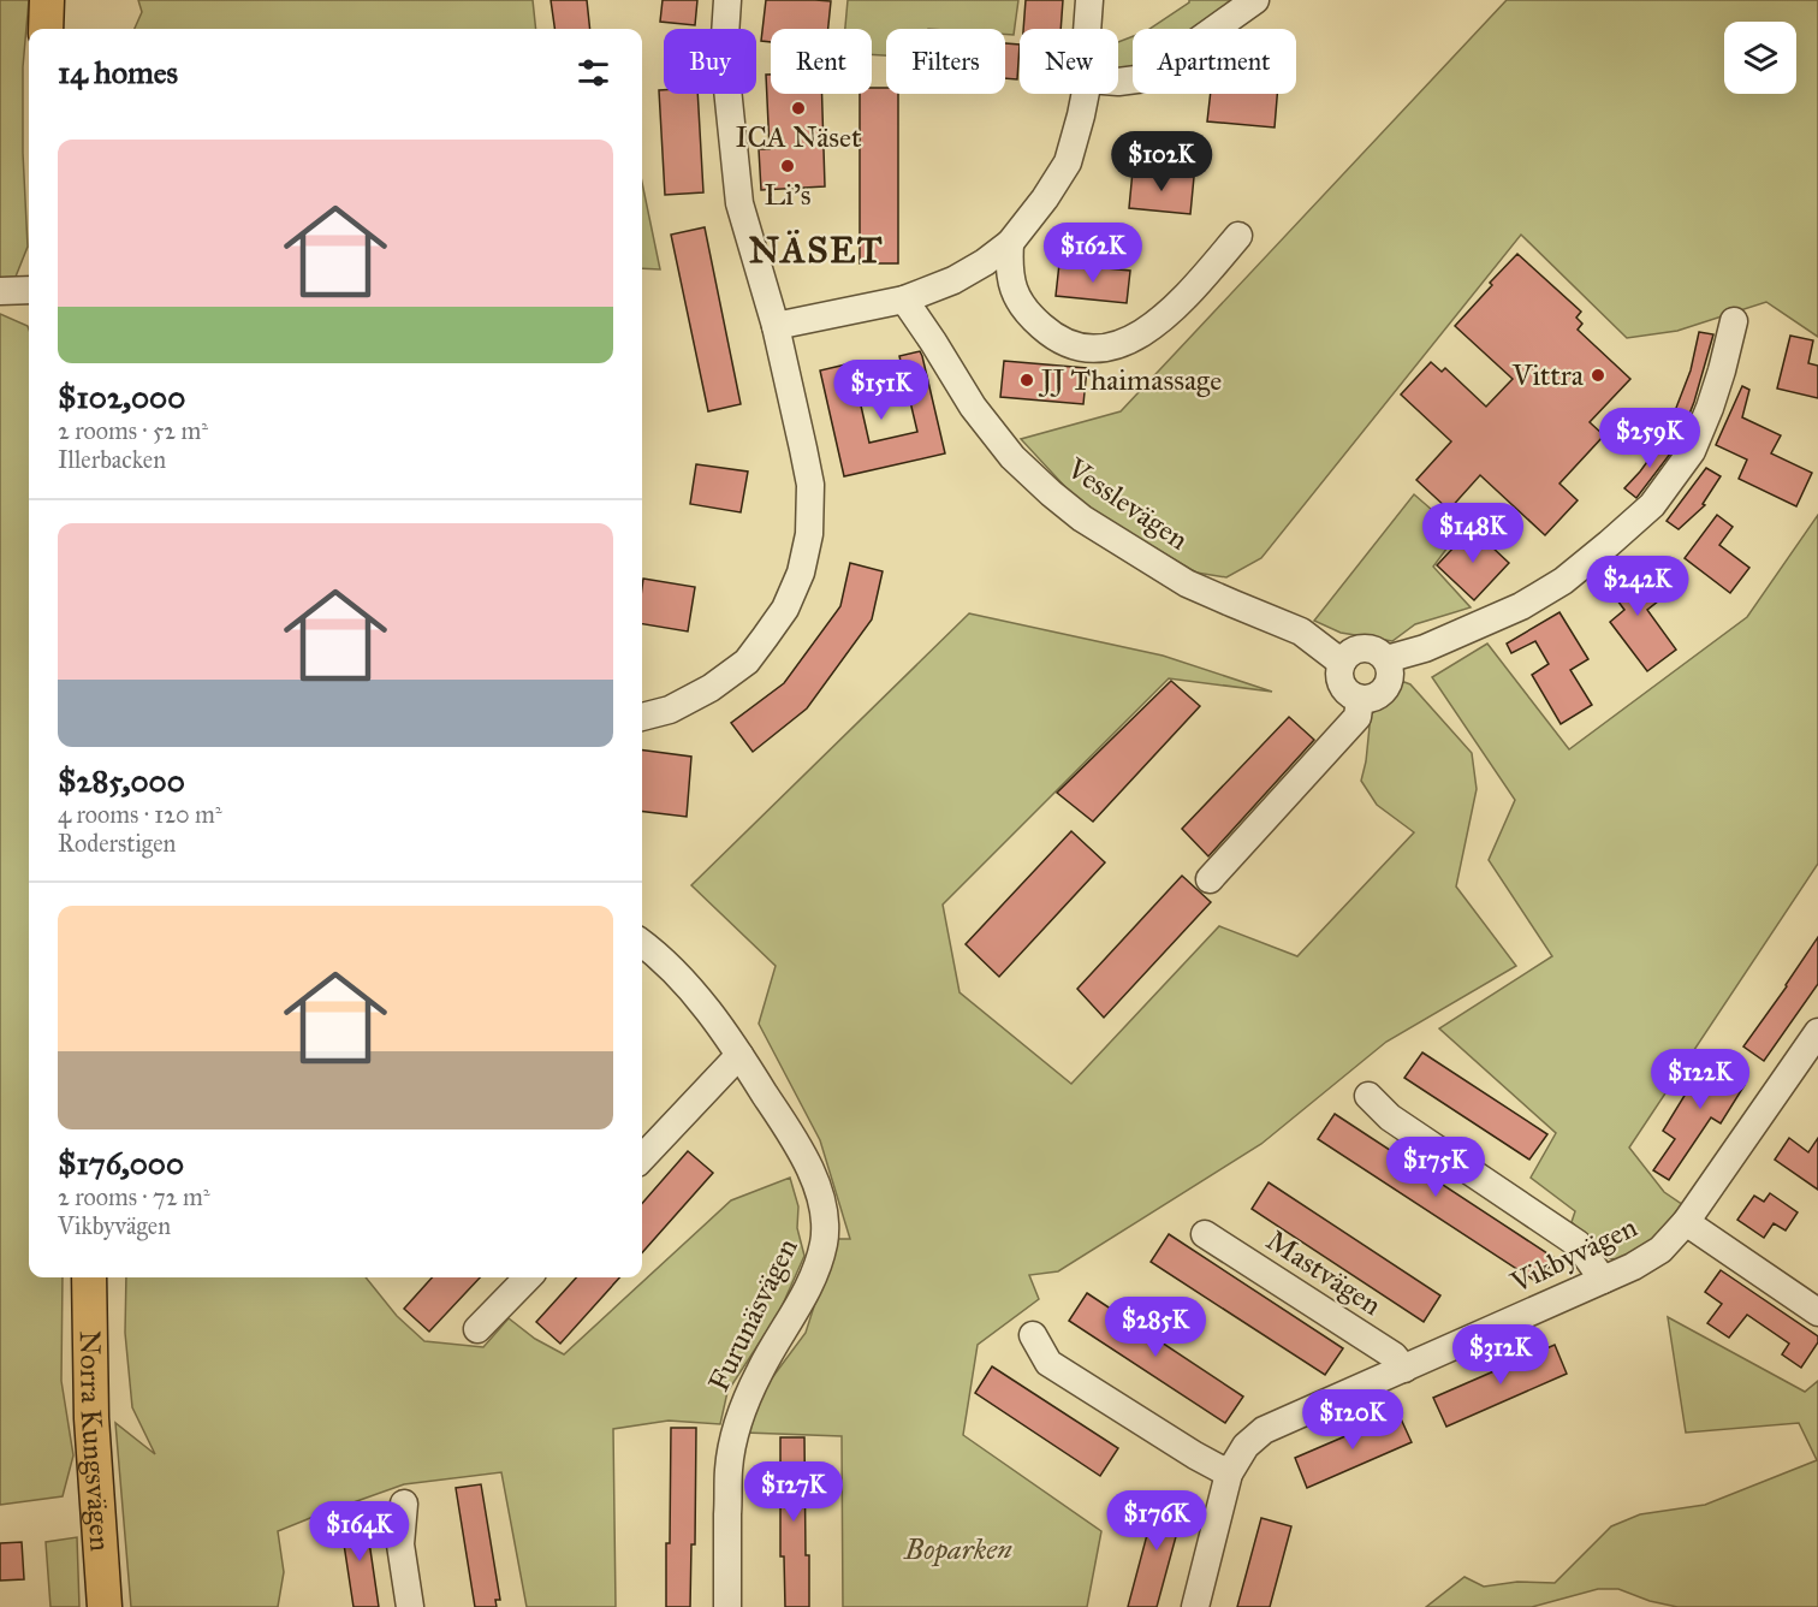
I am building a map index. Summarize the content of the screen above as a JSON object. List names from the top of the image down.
{
  "streets": {
    "main road": ["Norra Kungsvägen"],
    "street": [
      "Vesslevägen",
      "Vikbyvägen",
      "Mastvägen",
      "Furunäsvägen"
    ]
  },
  "crossings": [
    ["Vikbyvägen", "Mastvägen"]
  ],
  "districts": ["NÄSET"],
  "parks": ["Boparken"],
  "places": [
    "ICA Näset",
    "Li’s",
    "Vittra",
    "JJ Thaimassage"
  ],
  "page": {
    "chip": [
      "Buy",
      "Rent",
      "Filters",
      "New",
      "Apartment"
    ],
    "heading": "14 homes",
    "list": [
      {
        "name": "$102,000",
        "note": "2 rooms · 52 m² · Illerbacken"
      },
      {
        "name": "$285,000",
        "note": "4 rooms · 120 m² · Roderstigen"
      },
      {
        "name": "$176,000",
        "note": "2 rooms · 72 m² · Vikbyvägen"
      }
    ],
    "price": [
      "$102K",
      "$162K",
      "$151K",
      "$259K",
      "$148K",
      "$242K",
      "$122K",
      "$175K",
      "$285K",
      "$312K",
      "$120K",
      "$127K",
      "$176K",
      "$164K"
    ]
  }
}
